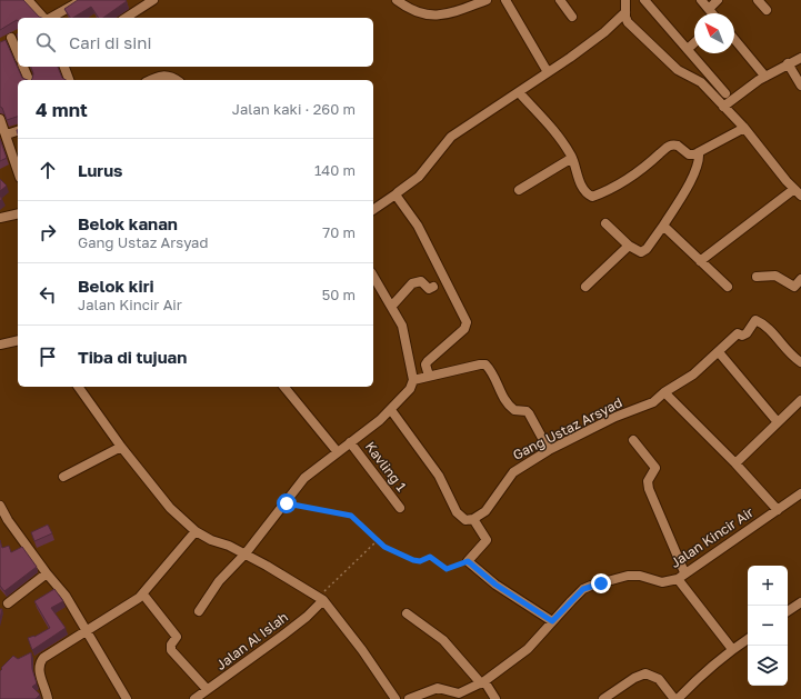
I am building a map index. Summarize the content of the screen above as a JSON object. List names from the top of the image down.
{
  "streets": {
    "street": [
      "Gang Ustaz Arsyad",
      "Kavling 1",
      "Jalan Kincir Air",
      "Jalan Al Islah"
    ]
  },
  "north": "top left",
  "page": {
    "search": "Cari di sini",
    "heading": ["4 mnt", "Jalan kaki · 260 m"],
    "list": [
      ["Lurus", "140 m"],
      ["Belok kanan", "Gang Ustaz Arsyad", "70 m"],
      ["Belok kiri", "Jalan Kincir Air", "50 m"],
      "Tiba di tujuan"
    ],
    "map_buttons": ["+", "−"]
  }
}
